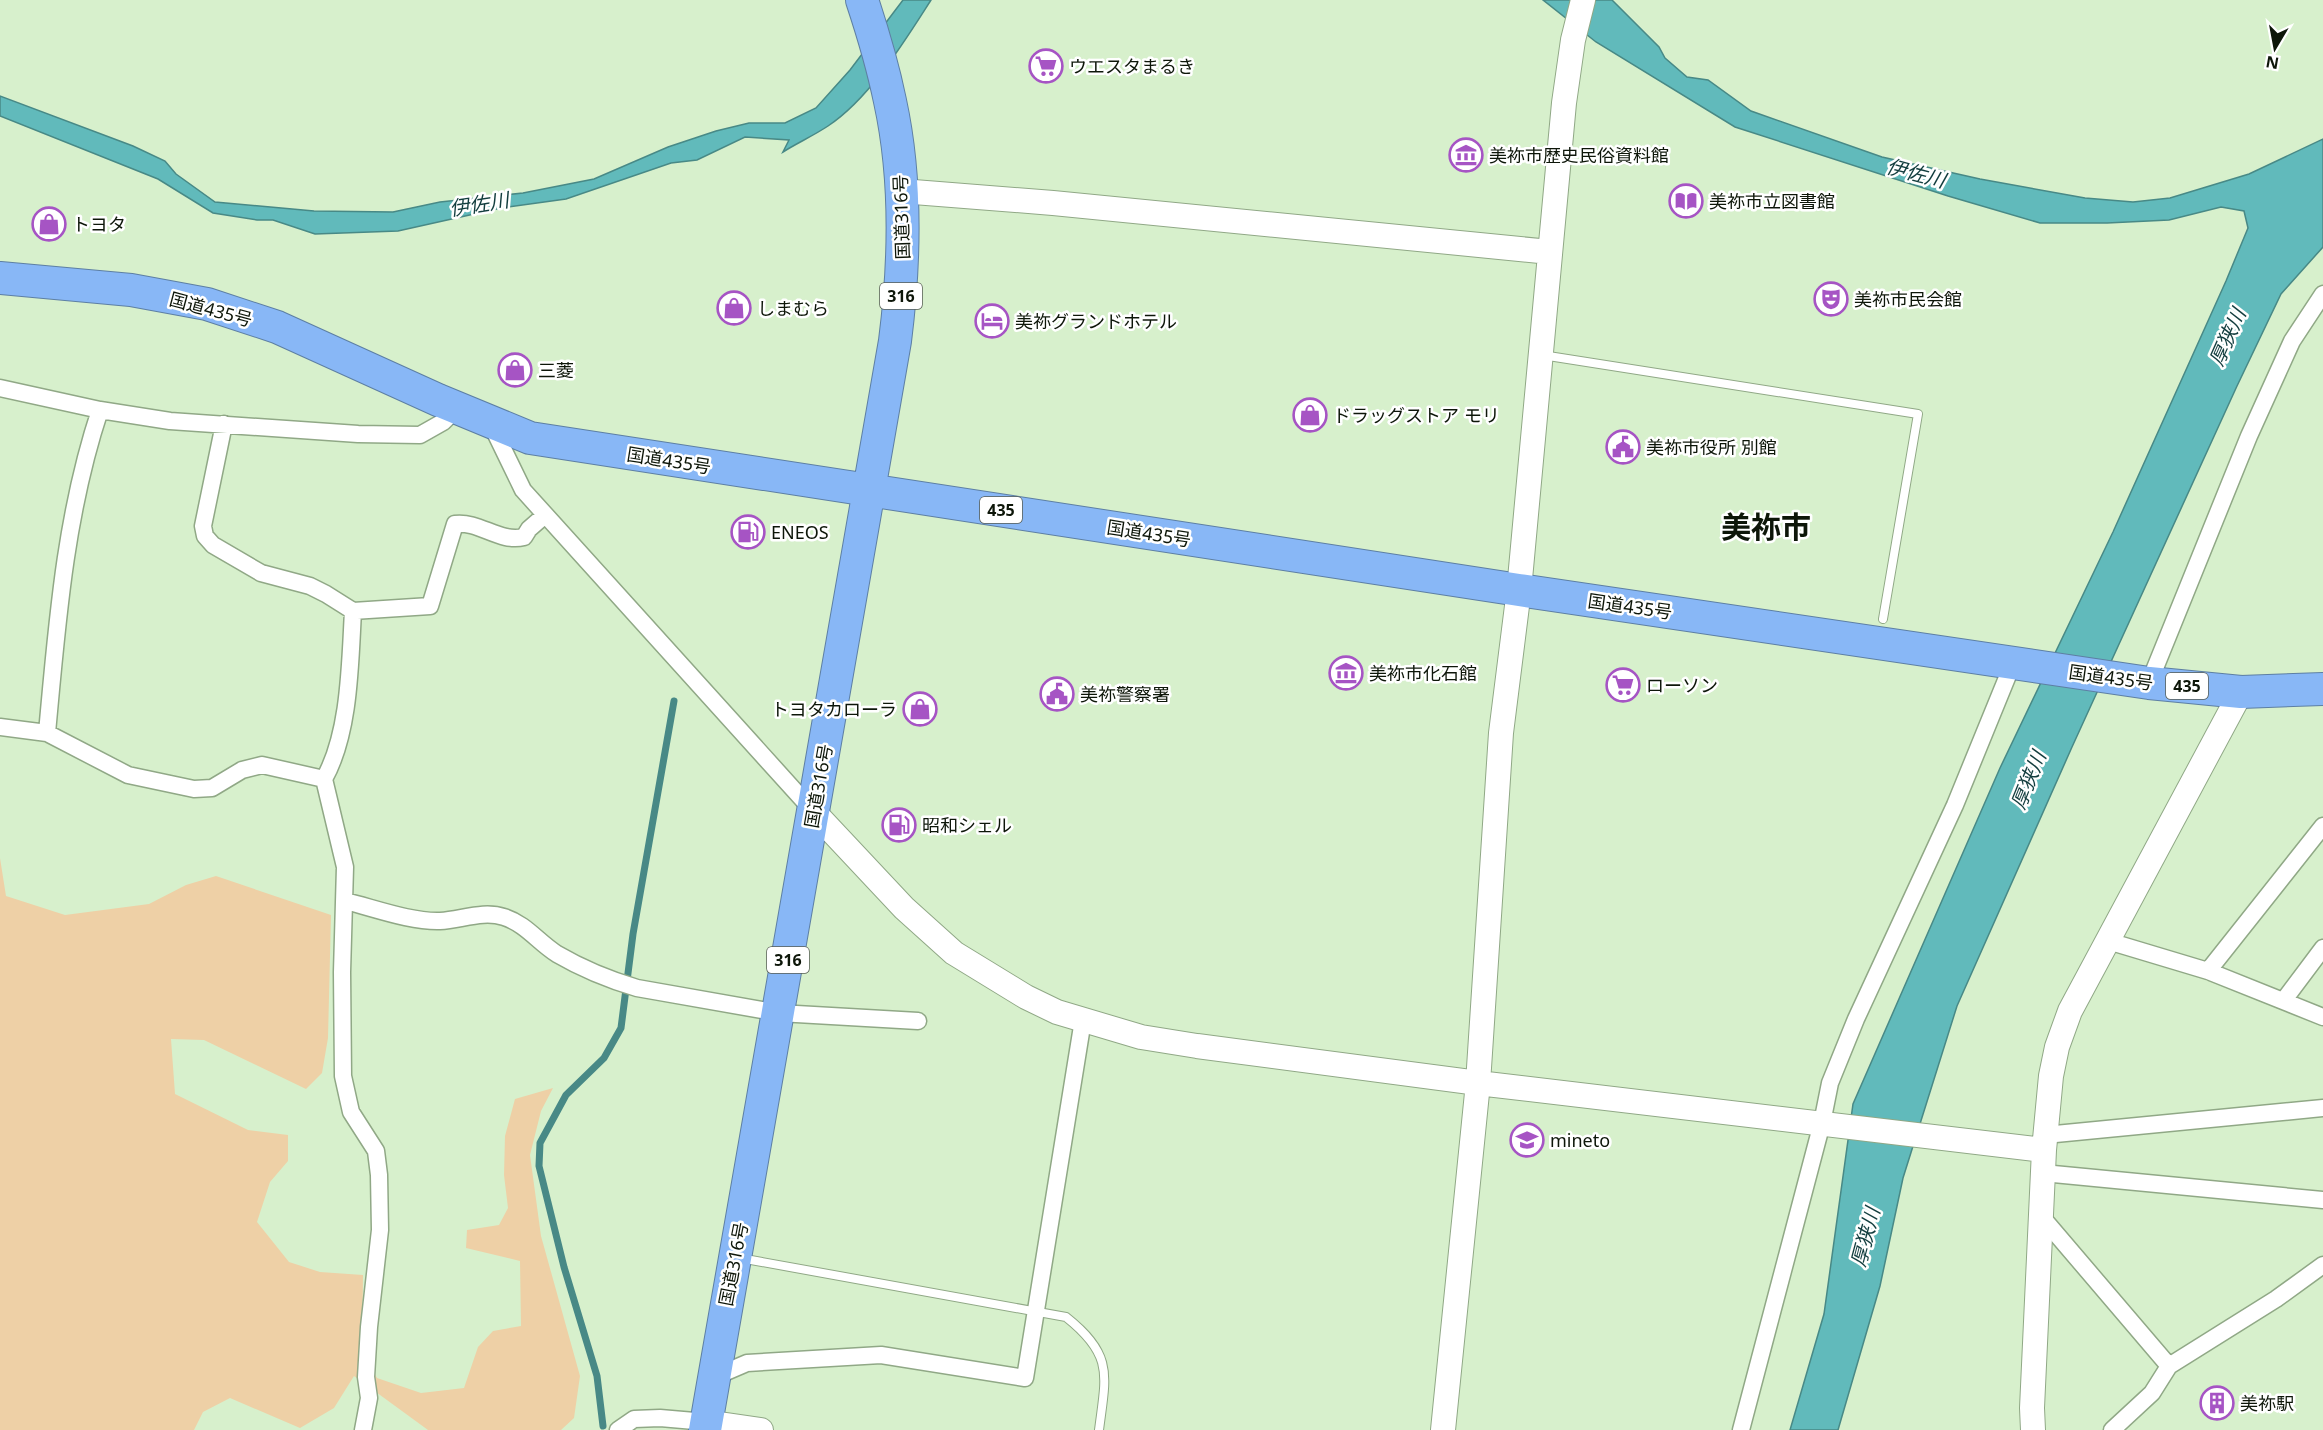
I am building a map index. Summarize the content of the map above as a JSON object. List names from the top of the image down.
{
  "streets": {
    "highway": [
      "国道316号",
      "316",
      "国道435号",
      "435"
    ]
  },
  "crossings": [
    ["国道316号", "国道435号"]
  ],
  "districts": ["美祢市"],
  "water": ["伊佐川", "厚狭川"],
  "places": {
    "supermarket": ["ウエスタまるき", "ローソン"],
    "museum": ["美袮市歴史民俗資料館", "美袮市化石館"],
    "library": ["美祢市立図書館"],
    "shop": [
      "トヨタ",
      "しまむら",
      "三菱",
      "ドラッグストア モリ",
      "トヨタカローラ"
    ],
    "theatre": ["美祢市民会館"],
    "hotel": ["美祢グランドホテル"],
    "public building": ["美祢市役所 別館", "美祢警察署"],
    "fuel station": ["ENEOS", "昭和シェル"],
    "school or university": ["mineto"],
    "building": ["美祢駅"]
  },
  "north": "bottom"
}
